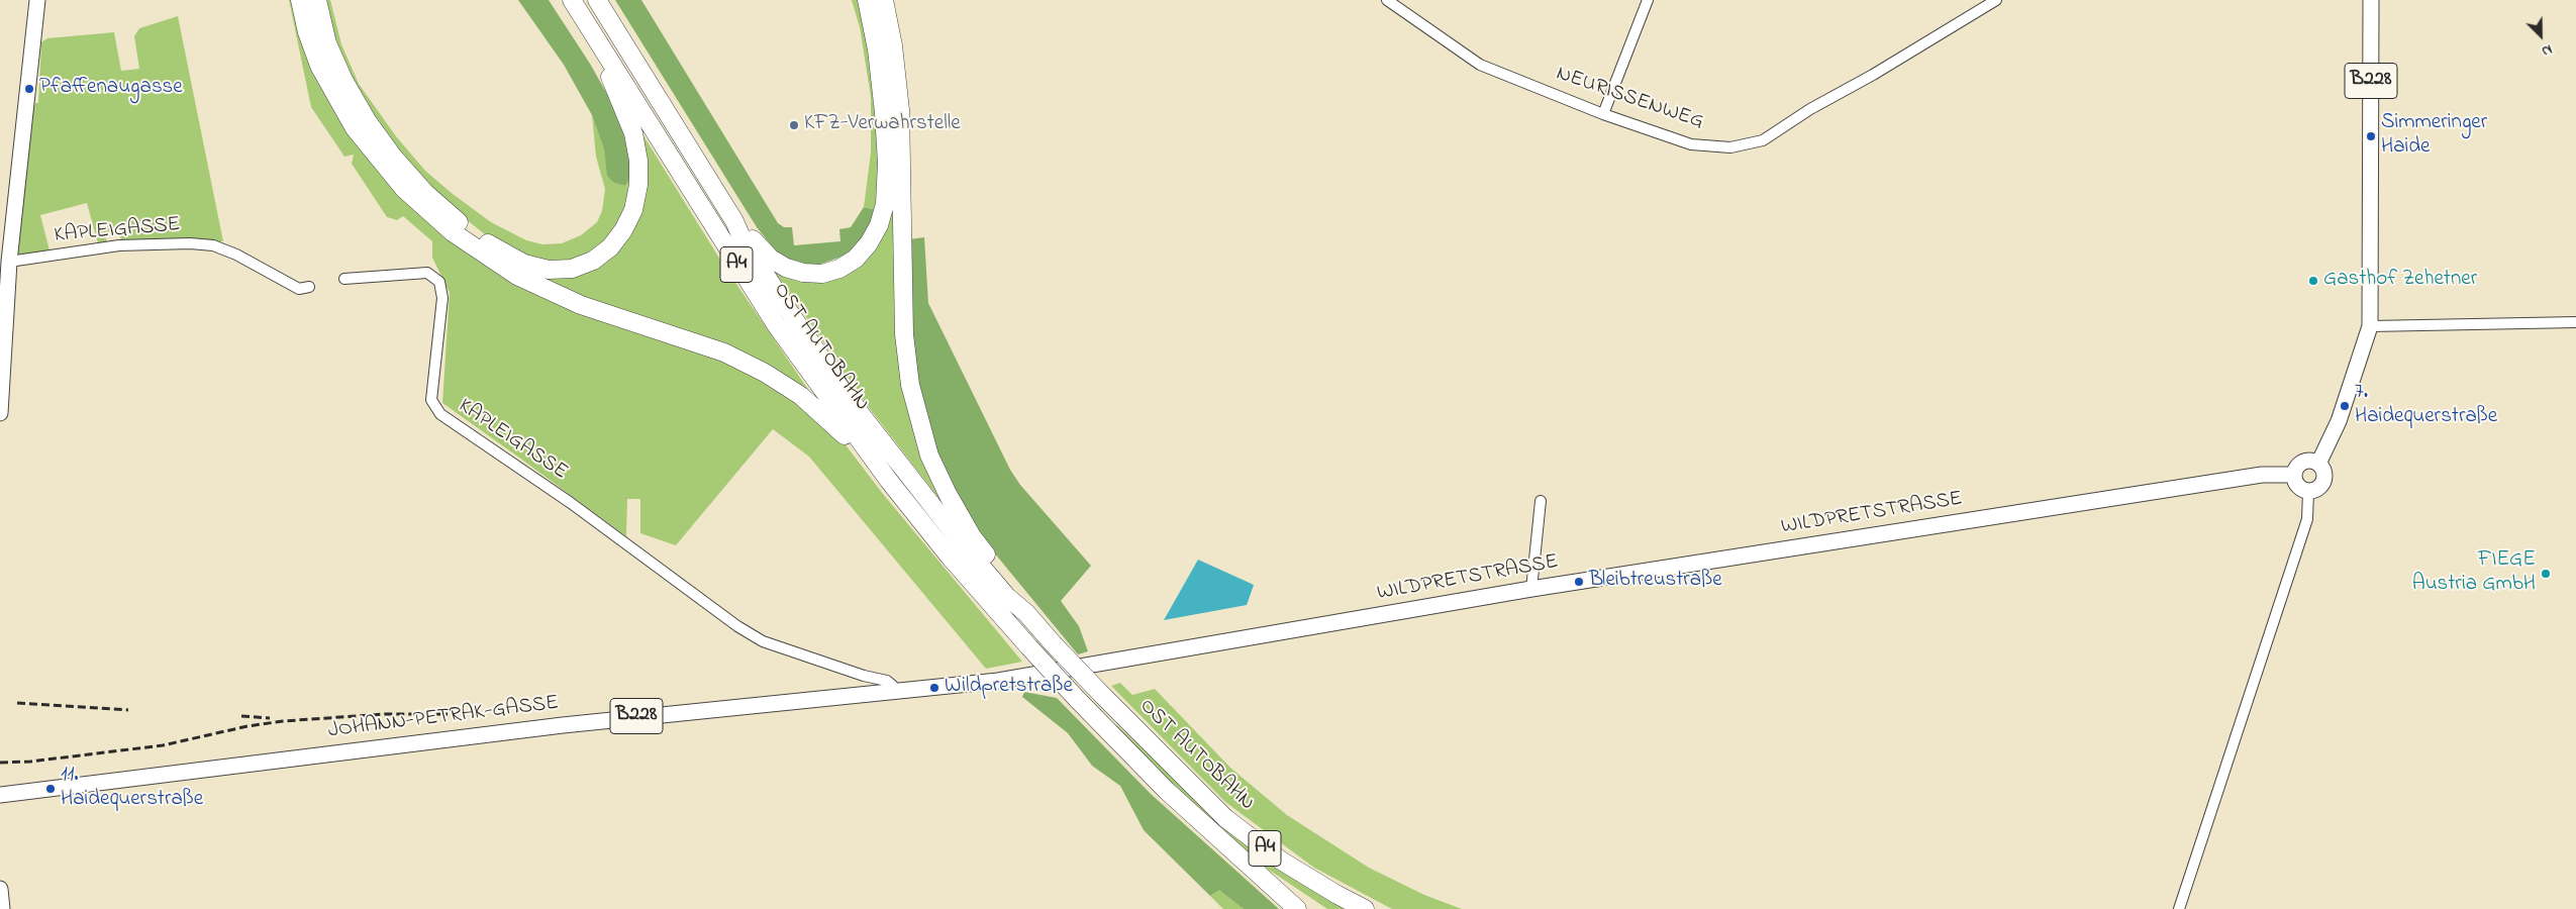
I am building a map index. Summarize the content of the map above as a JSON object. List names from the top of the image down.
{
  "streets": {
    "highway": ["A4", "OST AUTOBAHN"],
    "main road": ["B228", "WILDPRETSTRASSE", "JOHANN-PETRAK-GASSE"],
    "street": ["NEURISSENWEG", "KAPLEIGASSE"]
  },
  "crossings": [
    ["B228", "WILDPRETSTRASSE"],
    ["KAPLEIGASSE", "WILDPRETSTRASSE"],
    ["KAPLEIGASSE", "JOHANN-PETRAK-GASSE"],
    ["WILDPRETSTRASSE", "JOHANN-PETRAK-GASSE"]
  ],
  "places": [
    "Pfaffenaugasse",
    "KFZ-Verwahrstelle",
    "Simmeringer Haide",
    "Gasthof Zehetner",
    "7. Haidequerstraße",
    "FIEGE Austria GmbH",
    "Bleibtreustraße",
    "Wildpretstraße",
    "11. Haidequerstraße"
  ],
  "north": "bottom right"
}
